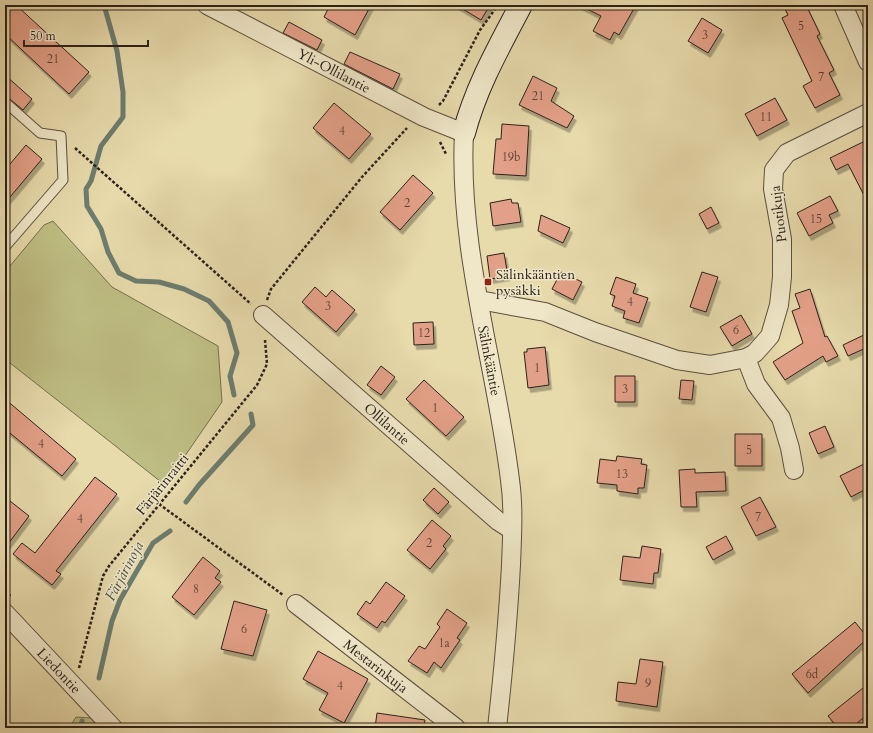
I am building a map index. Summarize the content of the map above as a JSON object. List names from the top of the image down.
{
  "streets": {
    "street": [
      "Yli-Ollilantie",
      "Puotikuja",
      "Sälinkääntie",
      "Ollilantie",
      "Mestarinkuja",
      "Liedontie"
    ],
    "path": ["Färjärinraitti"]
  },
  "crossings": [
    ["Yli-Ollilantie", "Sälinkääntie"],
    ["Puotikuja", "Sälinkääntie"],
    ["Sälinkääntie", "Ollilantie"],
    ["Ollilantie", "Färjärinraitti"]
  ],
  "water": ["Färjärinoja"],
  "places": {
    "transit": ["Sälinkääntien pysäkki"]
  },
  "house_numbers": [
    "5",
    "3",
    "21",
    "7",
    "21",
    "11",
    "4",
    "19b",
    "2",
    "15",
    "4",
    "3",
    "6",
    "12",
    "1",
    "3",
    "1",
    "4",
    "5",
    "13",
    "7",
    "4",
    "2",
    "8",
    "6",
    "1a",
    "6d",
    "9",
    "4"
  ],
  "scale_bar": "50 m"
}
